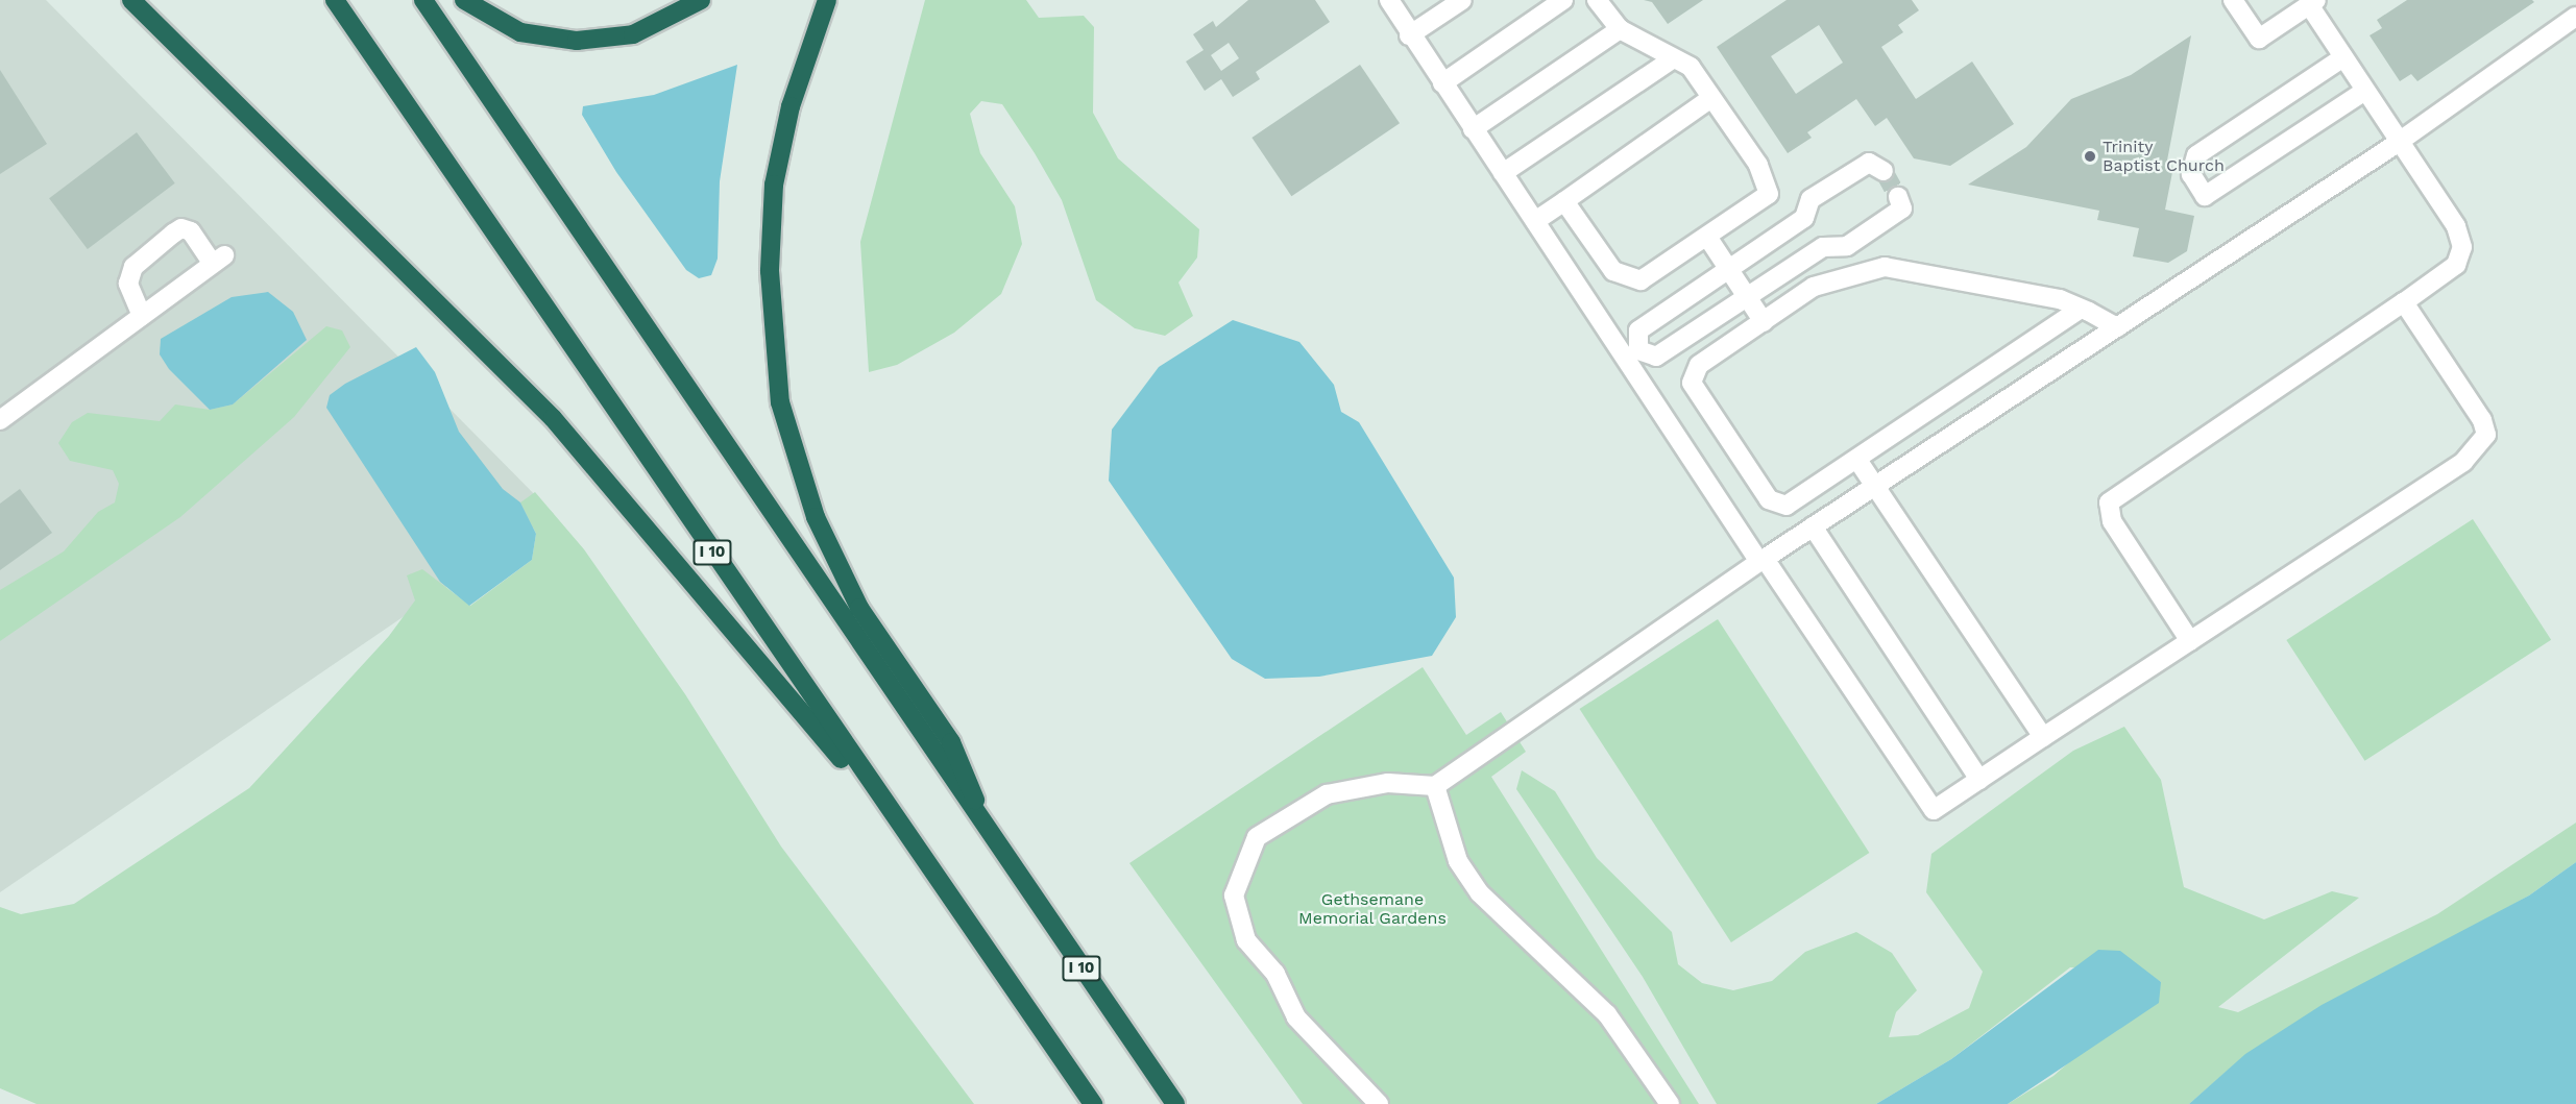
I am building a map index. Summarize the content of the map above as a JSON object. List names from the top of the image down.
{
  "streets": {
    "highway": ["I 10"]
  },
  "parks": ["Gethsemane Memorial Gardens"],
  "places": ["Trinity Baptist Church"]
}
